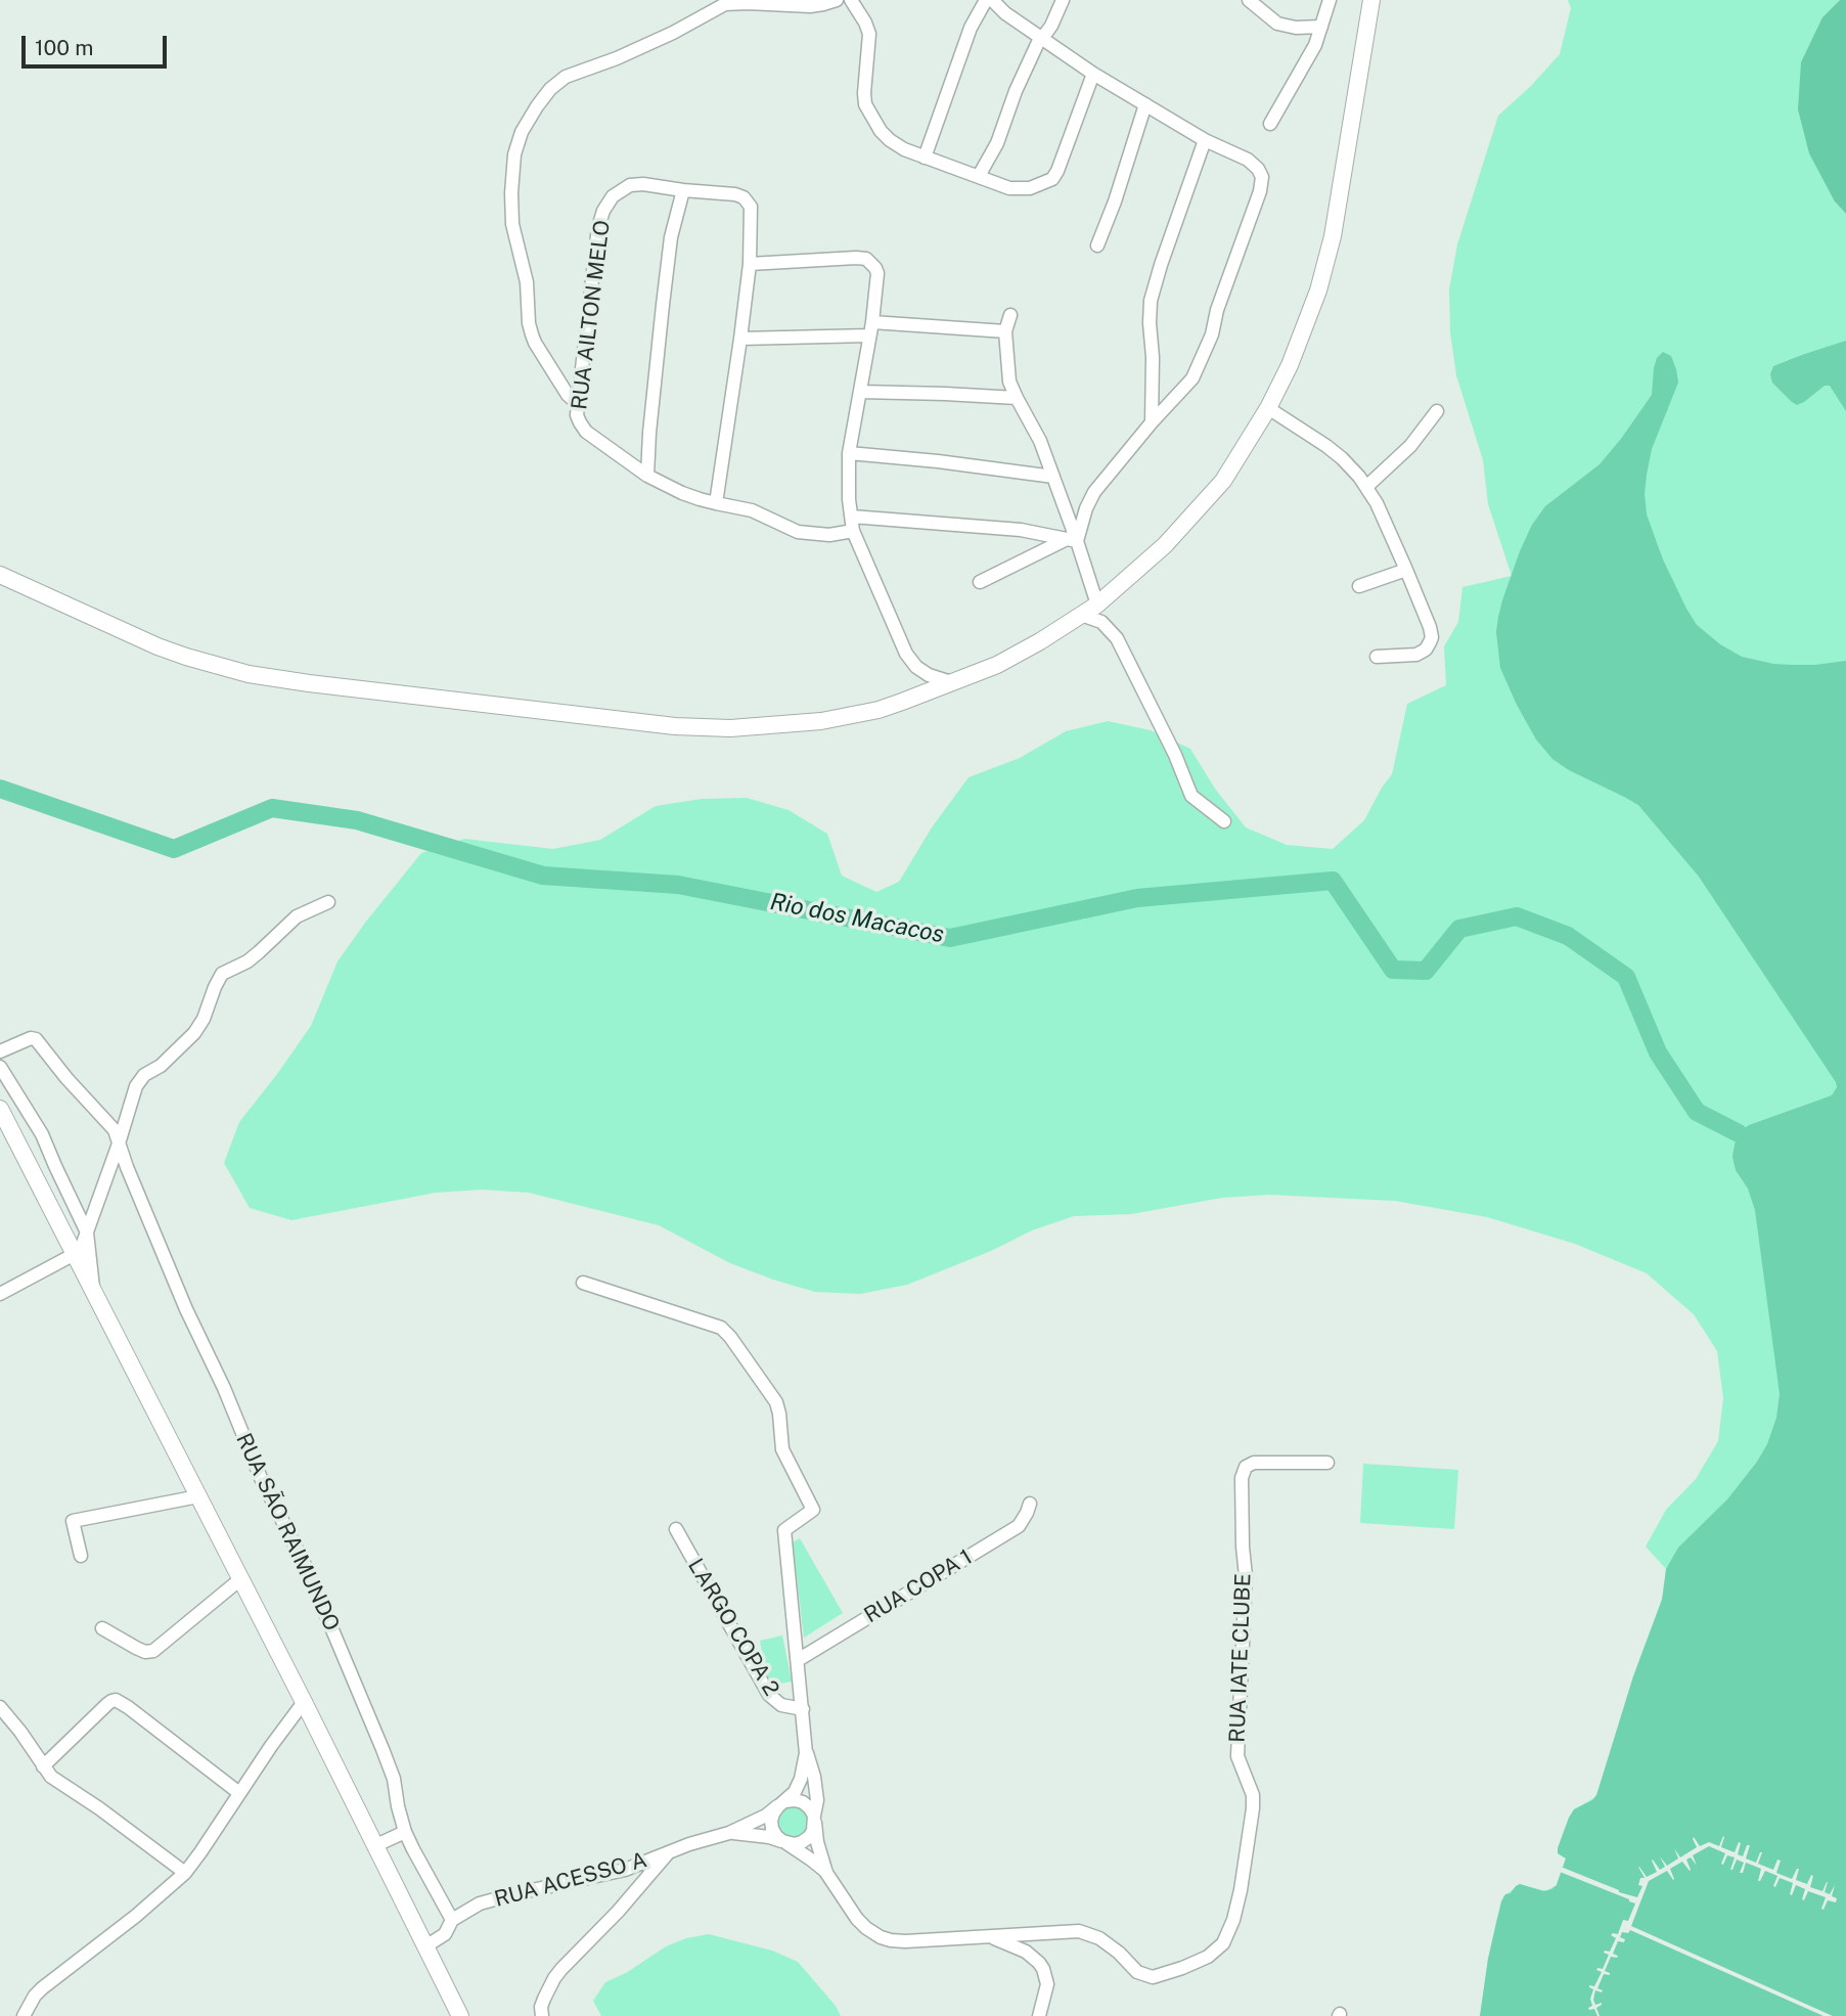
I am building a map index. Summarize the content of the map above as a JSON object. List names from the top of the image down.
{
  "streets": {
    "street": [
      "RUA AILTON MELO",
      "RUA SÃO RAIMUNDO",
      "RUA COPA 1",
      "LARGO COPA 2",
      "RUA IATE CLUBE",
      "RUA ACESSO A"
    ]
  },
  "crossings": [
    ["RUA SÃO RAIMUNDO", "RUA ACESSO A"]
  ],
  "water": ["Rio dos Macacos"],
  "scale_bar": "100 m"
}
